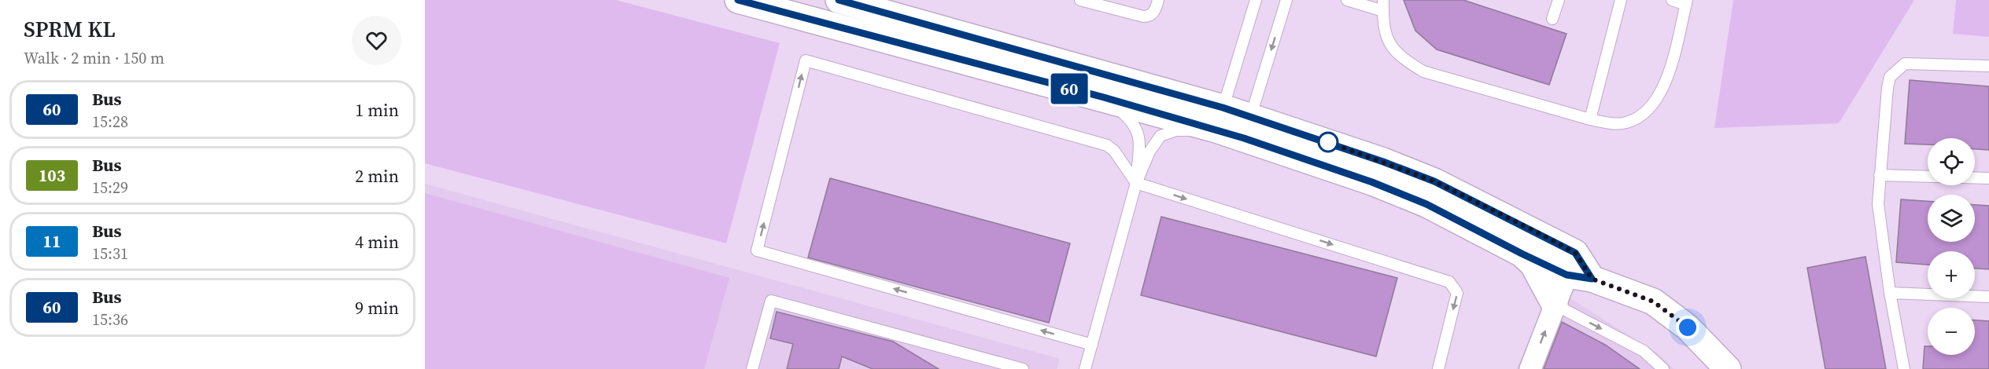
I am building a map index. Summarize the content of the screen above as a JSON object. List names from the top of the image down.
{
  "lines": ["bus line 60"],
  "page": {
    "heading": ["SPRM KL", "Walk · 2 min · 150 m"],
    "on_map": "60",
    "list": [
      {
        "mark": "60",
        "name": "Bus",
        "note": "15:28",
        "value": "1 min"
      },
      {
        "mark": "103",
        "name": "Bus",
        "note": "15:29",
        "value": "2 min"
      },
      {
        "mark": "11",
        "name": "Bus",
        "note": "15:31",
        "value": "4 min"
      },
      {
        "mark": "60",
        "name": "Bus",
        "note": "15:36",
        "value": "9 min"
      }
    ],
    "map_buttons": ["+", "−"]
  }
}
